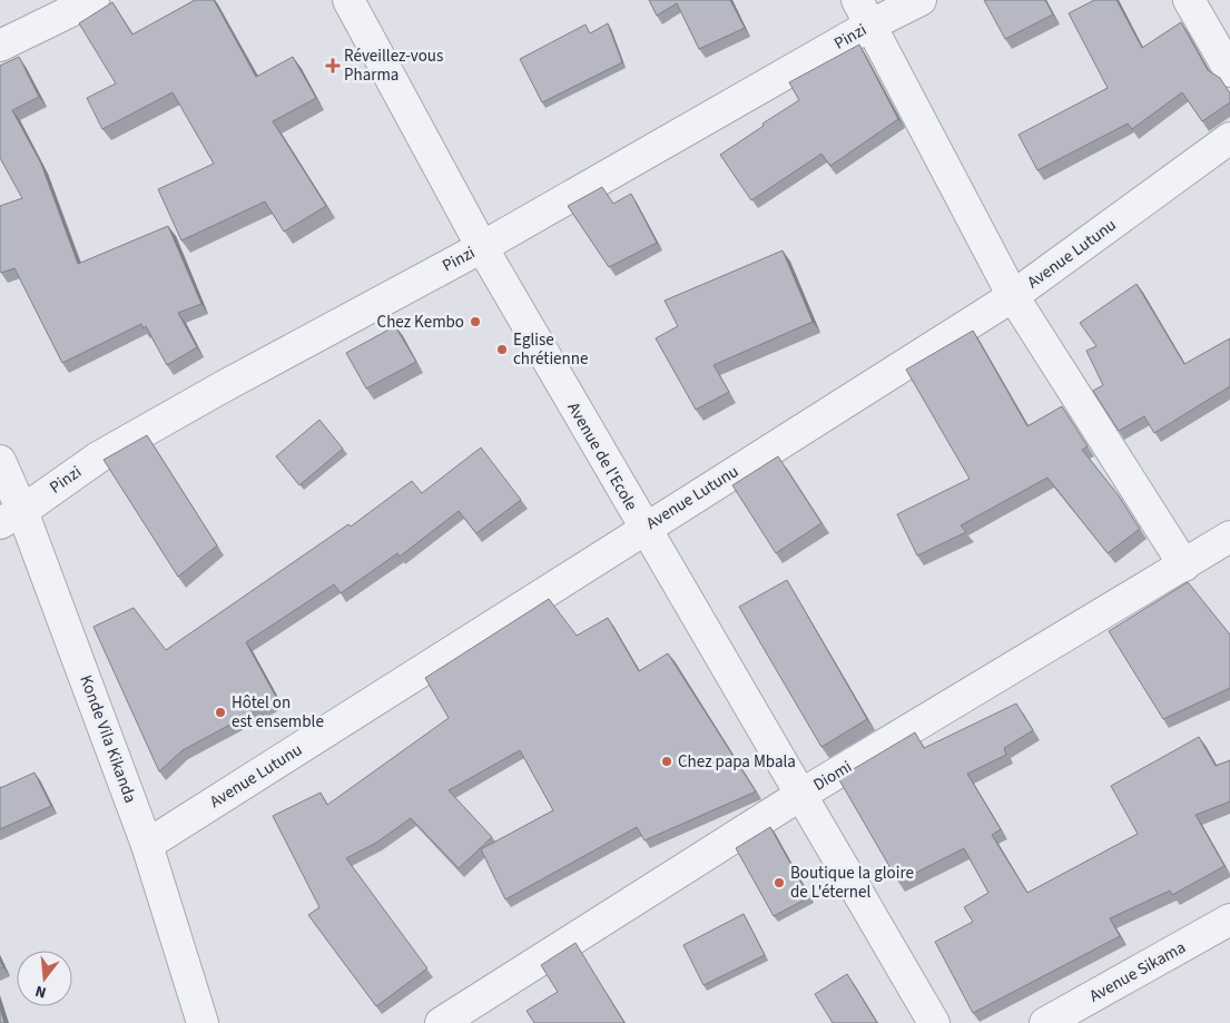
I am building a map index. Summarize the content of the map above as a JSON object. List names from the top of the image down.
{
  "streets": {
    "street": [
      "Pinzi",
      "Avenue Lutunu",
      "Avenue de l'Ecole",
      "Konde Vila Kikanda",
      "Diomi",
      "Avenue Sikama"
    ]
  },
  "crossings": [
    ["Pinzi", "Avenue de l'Ecole"],
    ["Pinzi", "Konde Vila Kikanda"],
    ["Avenue Lutunu", "Avenue de l'Ecole"],
    ["Avenue Lutunu", "Konde Vila Kikanda"],
    ["Avenue de l'Ecole", "Diomi"]
  ],
  "places": {
    "health": ["Réveillez-vous Pharma"],
    "other": [
      "Chez Kembo",
      "Eglise chrétienne",
      "Hôtel on est ensemble",
      "Chez papa Mbala",
      "Boutique la gloire de L'éternel"
    ]
  },
  "north": "bottom"
}
